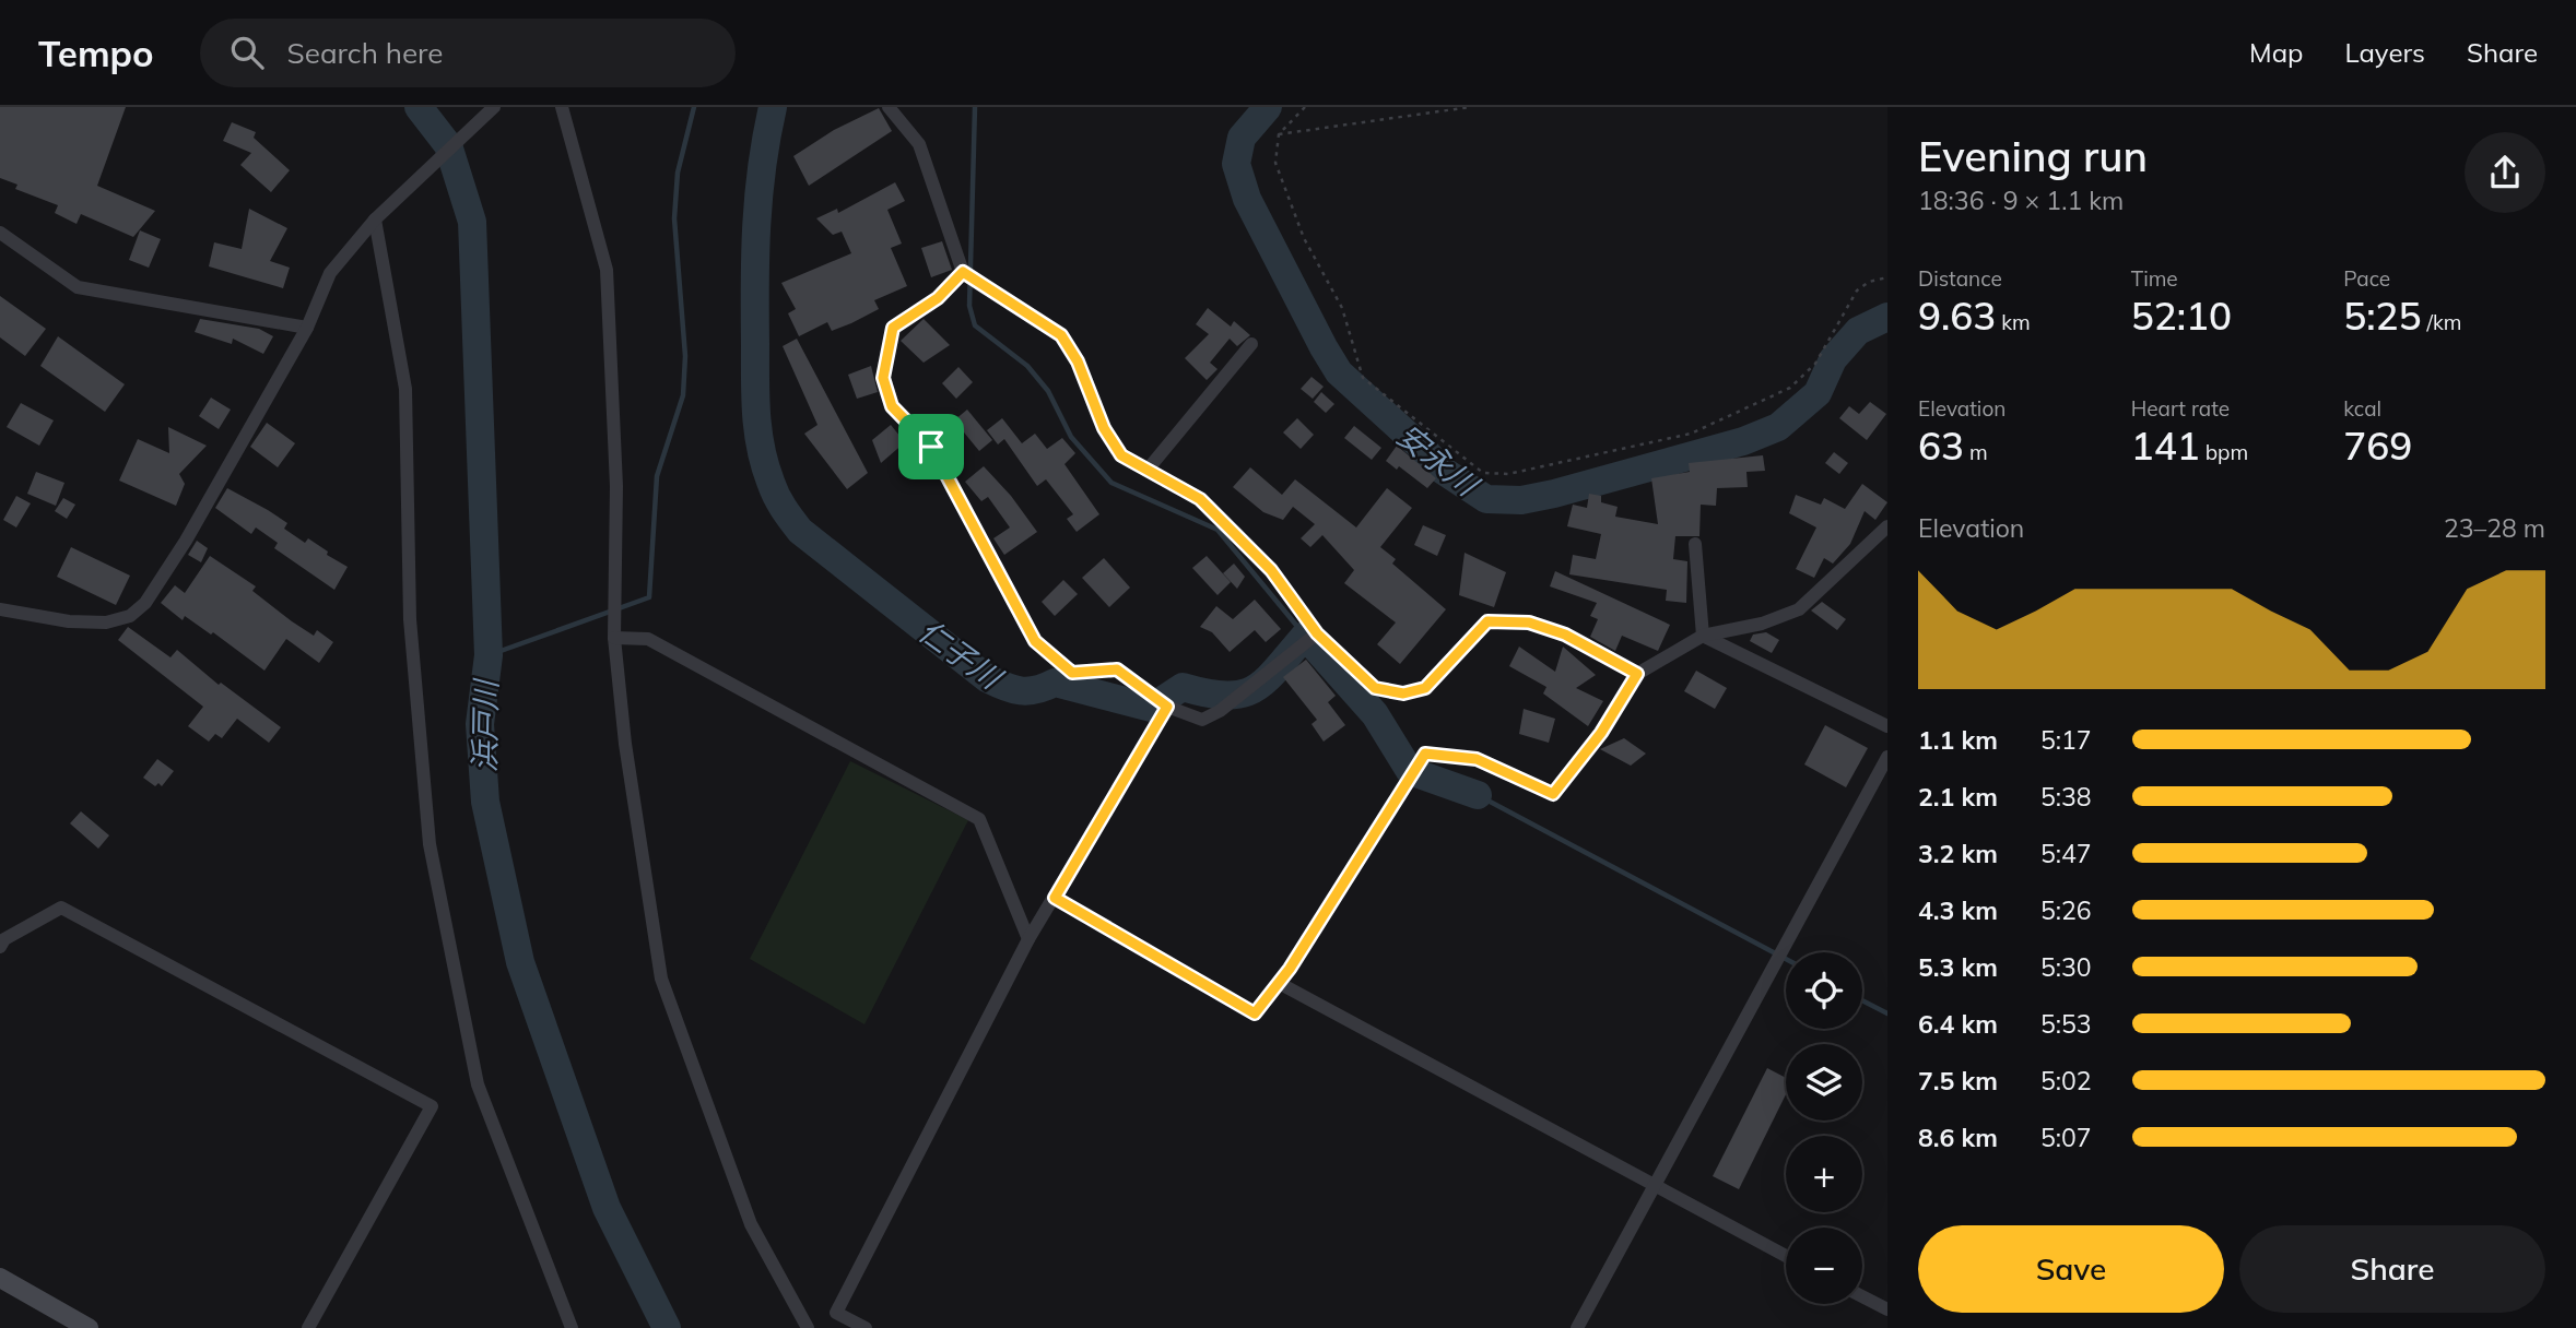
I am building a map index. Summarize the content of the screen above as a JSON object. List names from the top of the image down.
{
  "water": ["安永川", "仁子川", "浜戸川"],
  "page": {
    "header": "Tempo",
    "search": "Search here",
    "nav": ["Map", "Layers", "Share"],
    "heading": ["Evening run", "18:36 · 9 × 1.1 km"],
    "stats": [
      ["Distance", "9.63 km"],
      ["Time", "52:10"],
      ["Pace", "5:25 /km"],
      ["Elevation", "63 m"],
      ["Heart rate", "141 bpm"],
      ["kcal", "769"]
    ],
    "chart": ["Elevation", "23–28 m"],
    "list": [
      {
        "name": "1.1 km",
        "note": "5:17"
      },
      {
        "name": "2.1 km",
        "note": "5:38"
      },
      {
        "name": "3.2 km",
        "note": "5:47"
      },
      {
        "name": "4.3 km",
        "note": "5:26"
      },
      {
        "name": "5.3 km",
        "note": "5:30"
      },
      {
        "name": "6.4 km",
        "note": "5:53"
      },
      {
        "name": "7.5 km",
        "note": "5:02"
      },
      {
        "name": "8.6 km",
        "note": "5:07"
      }
    ],
    "map_buttons": ["+", "−"],
    "buttons": ["Save", "Share"]
  }
}
